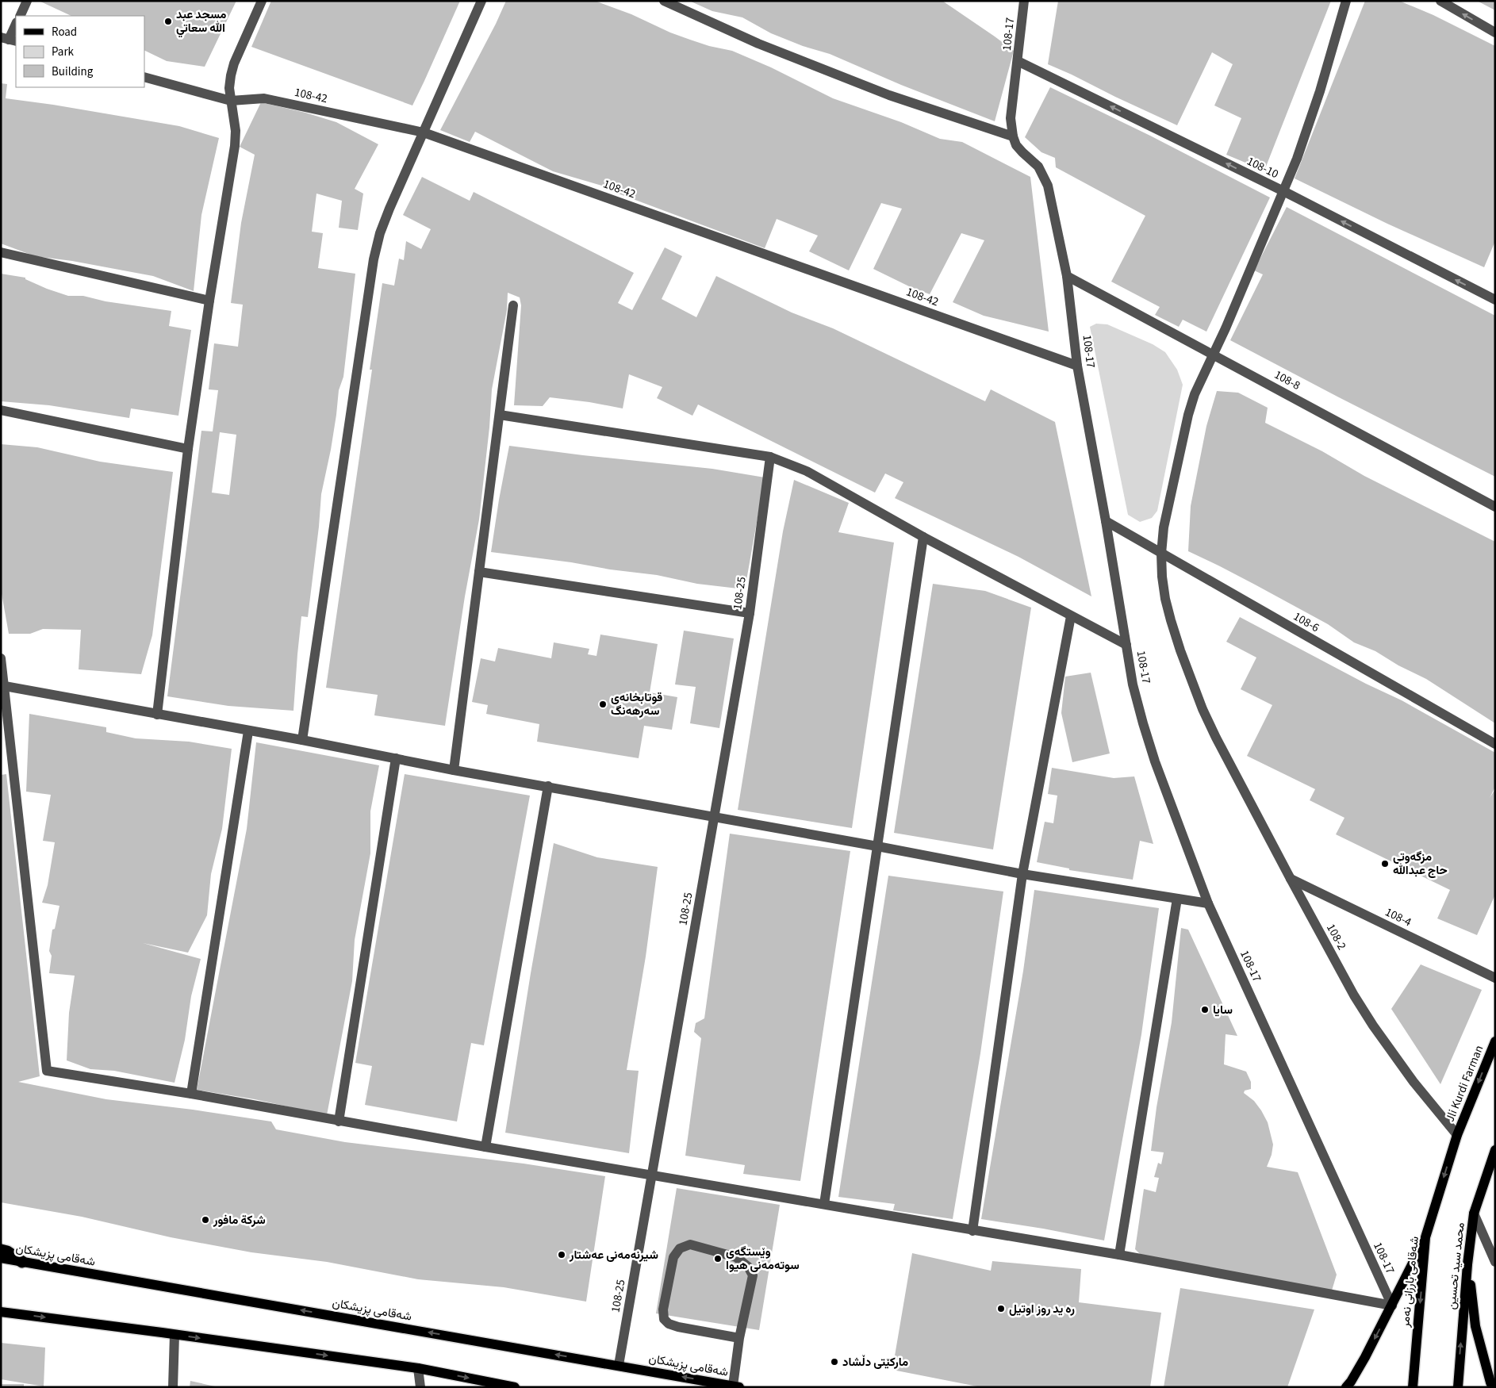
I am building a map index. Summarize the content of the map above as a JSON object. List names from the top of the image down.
{
  "streets": {
    "main road": [
      "Jli Kurdi Farman",
      "شەقامی پزیشکان",
      "محمد سید تحسین",
      "شەقامی بارزانی نەمر"
    ],
    "street": [
      "108-17",
      "108-42",
      "108-10",
      "108-8",
      "108-25",
      "108-6",
      "108-4",
      "108-2"
    ]
  },
  "crossings": [
    ["108-17", "108-42"],
    ["108-17", "108-10"],
    ["108-17", "108-8"],
    ["108-17", "108-6"],
    ["108-10", "108-2"],
    ["108-8", "108-2"],
    ["108-25", "شەقامی پزیشکان"],
    ["108-6", "108-2"],
    ["108-4", "108-2"],
    ["108-2", "Jli Kurdi Farman"],
    ["108-2", "شەقامی بارزانی نەمر"],
    ["Jli Kurdi Farman", "شەقامی بارزانی نەمر"]
  ],
  "one_way": ["108-10", "Jli Kurdi Farman"],
  "places": [
    "مسجد عبد الله سعاتي",
    "قوتابخانەی سەرهەنگ",
    "مزگەوتی حاج عبدالله",
    "سايا",
    "شركة مافور",
    "شیرنەمەنی عەشتار",
    "وێستگەی سوتەمەنی هیوا",
    "ره يد روز اوتيل",
    "مارکێتی دڵشاد"
  ],
  "legend": ["Road", "Park", "Building"]
}
